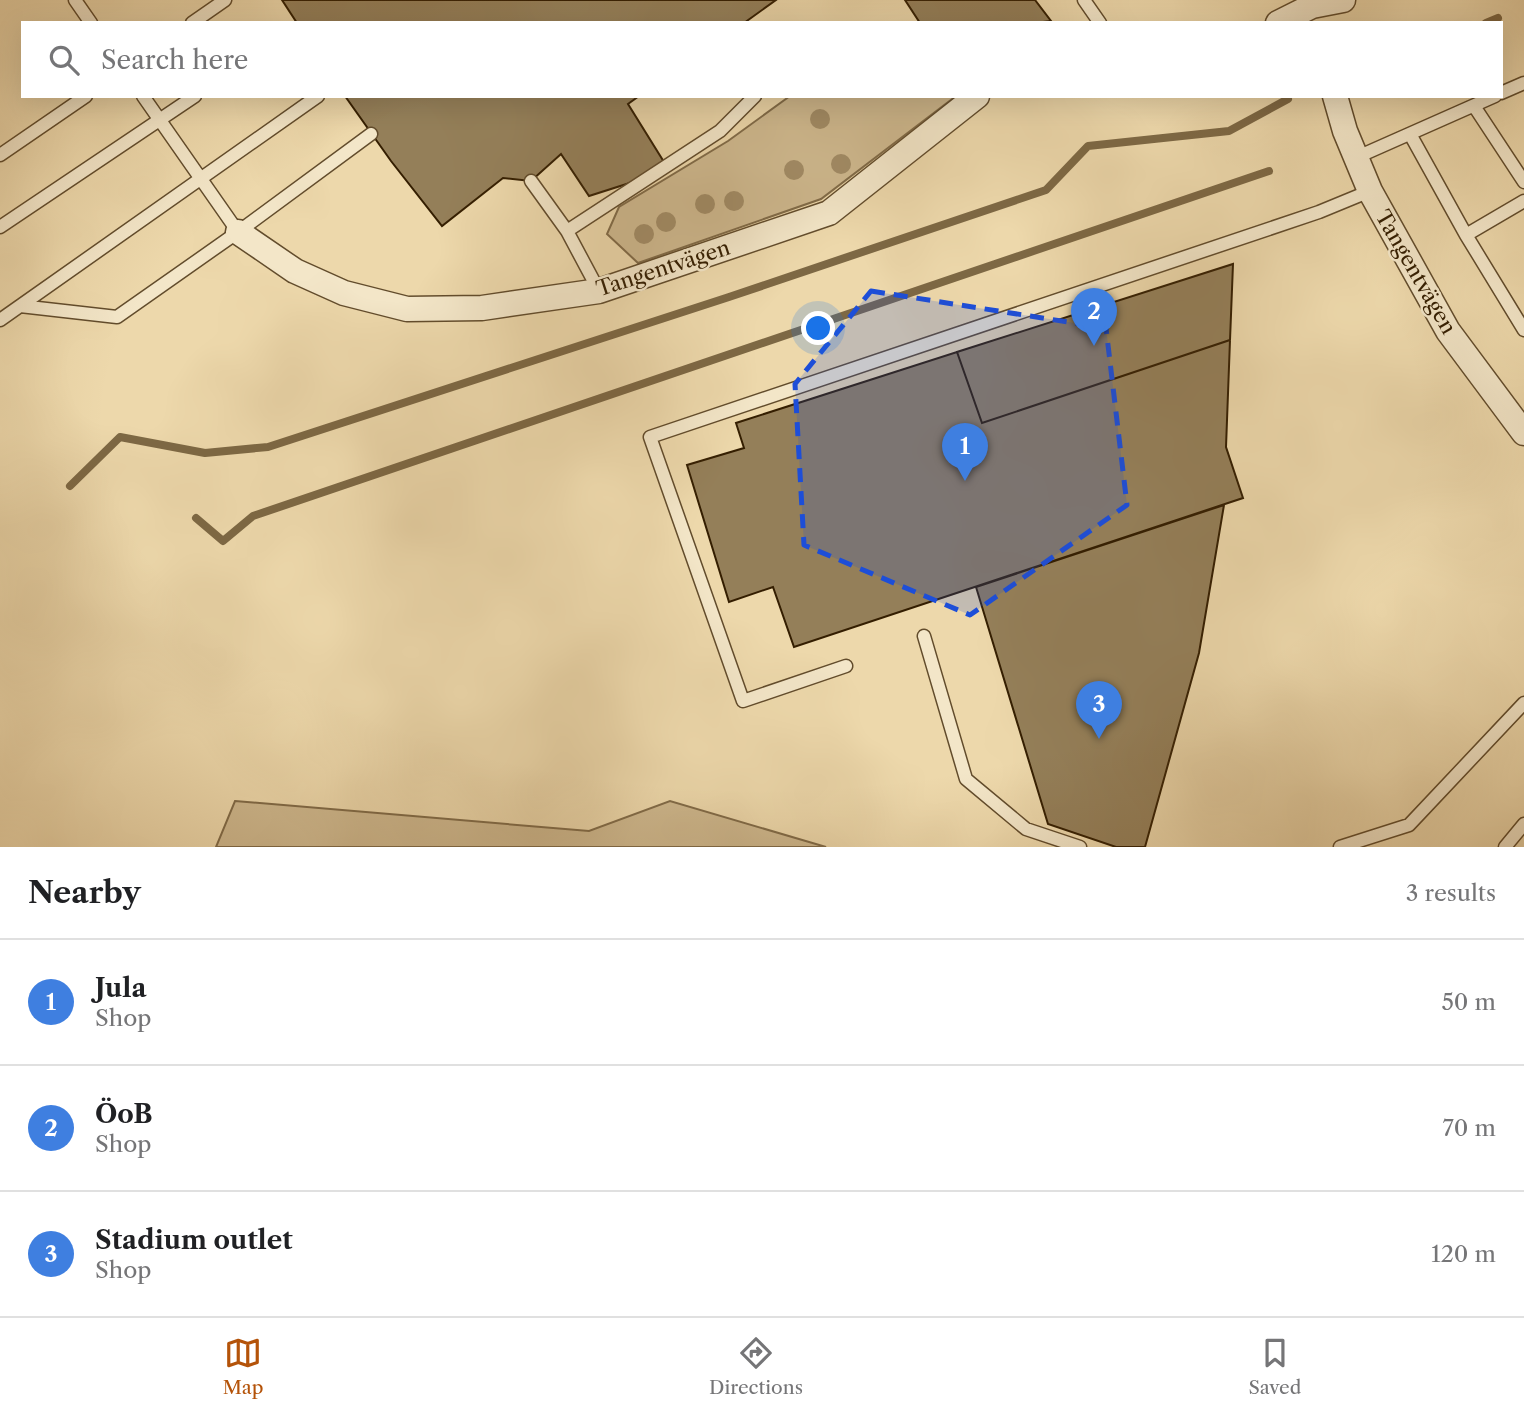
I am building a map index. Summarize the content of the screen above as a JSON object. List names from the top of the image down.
{
  "streets": {
    "street": ["Tangentvägen"]
  },
  "page": {
    "search": "Search here",
    "pins": ["2", "1", "3"],
    "heading": ["Nearby", "3 results"],
    "list": [
      {
        "mark": "1",
        "name": "Jula",
        "note": "Shop",
        "value": "50 m"
      },
      {
        "mark": "2",
        "name": "ÖoB",
        "note": "Shop",
        "value": "70 m"
      },
      {
        "mark": "3",
        "name": "Stadium outlet",
        "note": "Shop",
        "value": "120 m"
      }
    ],
    "nav": ["Map", "Directions", "Saved"]
  }
}
